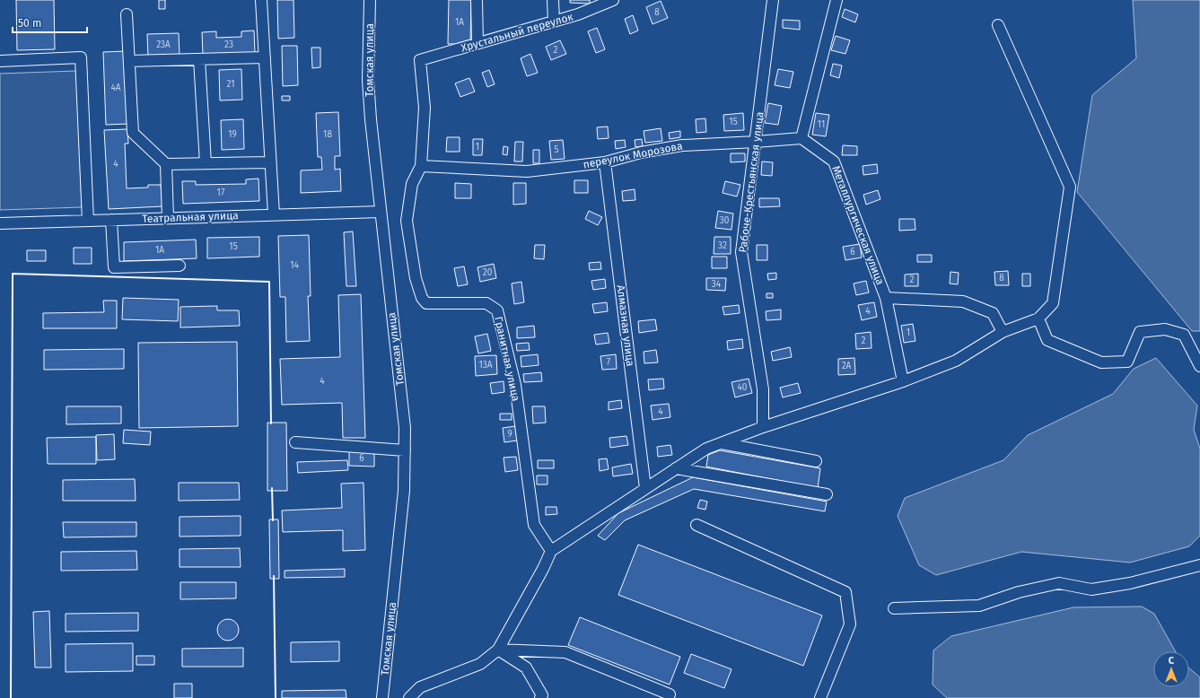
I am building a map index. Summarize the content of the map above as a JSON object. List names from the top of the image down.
{
  "streets": {
    "street": [
      "Хрустальный переулок",
      "Томская улица",
      "переулок Морозова",
      "Рабоче-Крестьянская улица",
      "Театральная улица",
      "Металлургическая улица",
      "Алмазная улица",
      "Гранитная улица"
    ]
  },
  "crossings": [
    ["Хрустальный переулок", "Гранитная улица"],
    ["Томская улица", "Театральная улица"],
    ["переулок Морозова", "Рабоче-Крестьянская улица"],
    ["переулок Морозова", "Металлургическая улица"],
    ["переулок Морозова", "Алмазная улица"],
    ["переулок Морозова", "Гранитная улица"]
  ],
  "house_numbers": [
    "8",
    "1А",
    "23А",
    "23",
    "2",
    "21",
    "4А",
    "15",
    "11",
    "19",
    "18",
    "1",
    "5",
    "4",
    "17",
    "30",
    "32",
    "15",
    "1А",
    "6",
    "14",
    "20",
    "8",
    "2",
    "34",
    "4",
    "1",
    "2",
    "7",
    "13А",
    "2А",
    "4",
    "40",
    "4",
    "9",
    "6"
  ],
  "scale_bar": "50 m",
  "north": "top"
}
